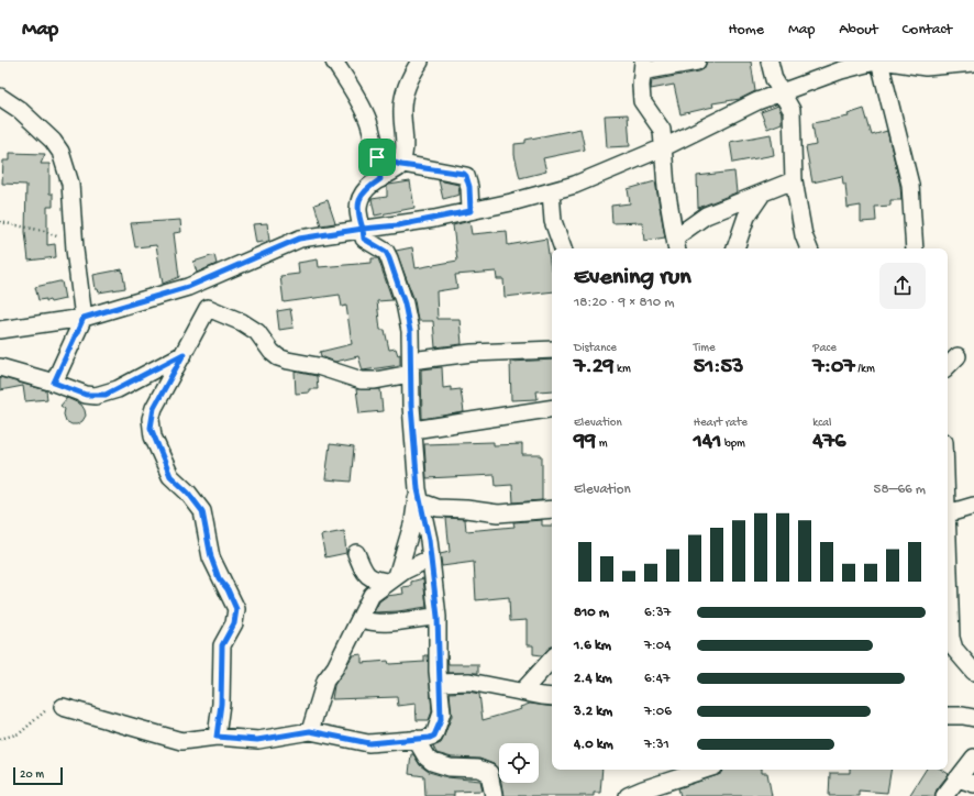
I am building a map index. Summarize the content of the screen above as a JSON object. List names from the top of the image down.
{
  "scale_bar": "20 m",
  "page": {
    "header": "Map",
    "nav": [
      "Home",
      "Map",
      "About",
      "Contact"
    ],
    "heading": ["Evening run", "18:20 · 9 × 810 m"],
    "stats": [
      ["Distance", "7.29 km"],
      ["Time", "51:53"],
      ["Pace", "7:07 /km"],
      ["Elevation", "99 m"],
      ["Heart rate", "141 bpm"],
      ["kcal", "476"]
    ],
    "chart": ["Elevation", "58–66 m"],
    "list": [
      {
        "name": "810 m",
        "note": "6:37"
      },
      {
        "name": "1.6 km",
        "note": "7:04"
      },
      {
        "name": "2.4 km",
        "note": "6:47"
      },
      {
        "name": "3.2 km",
        "note": "7:06"
      },
      {
        "name": "4.0 km",
        "note": "7:31"
      }
    ],
    "scale": "20 m"
  }
}
